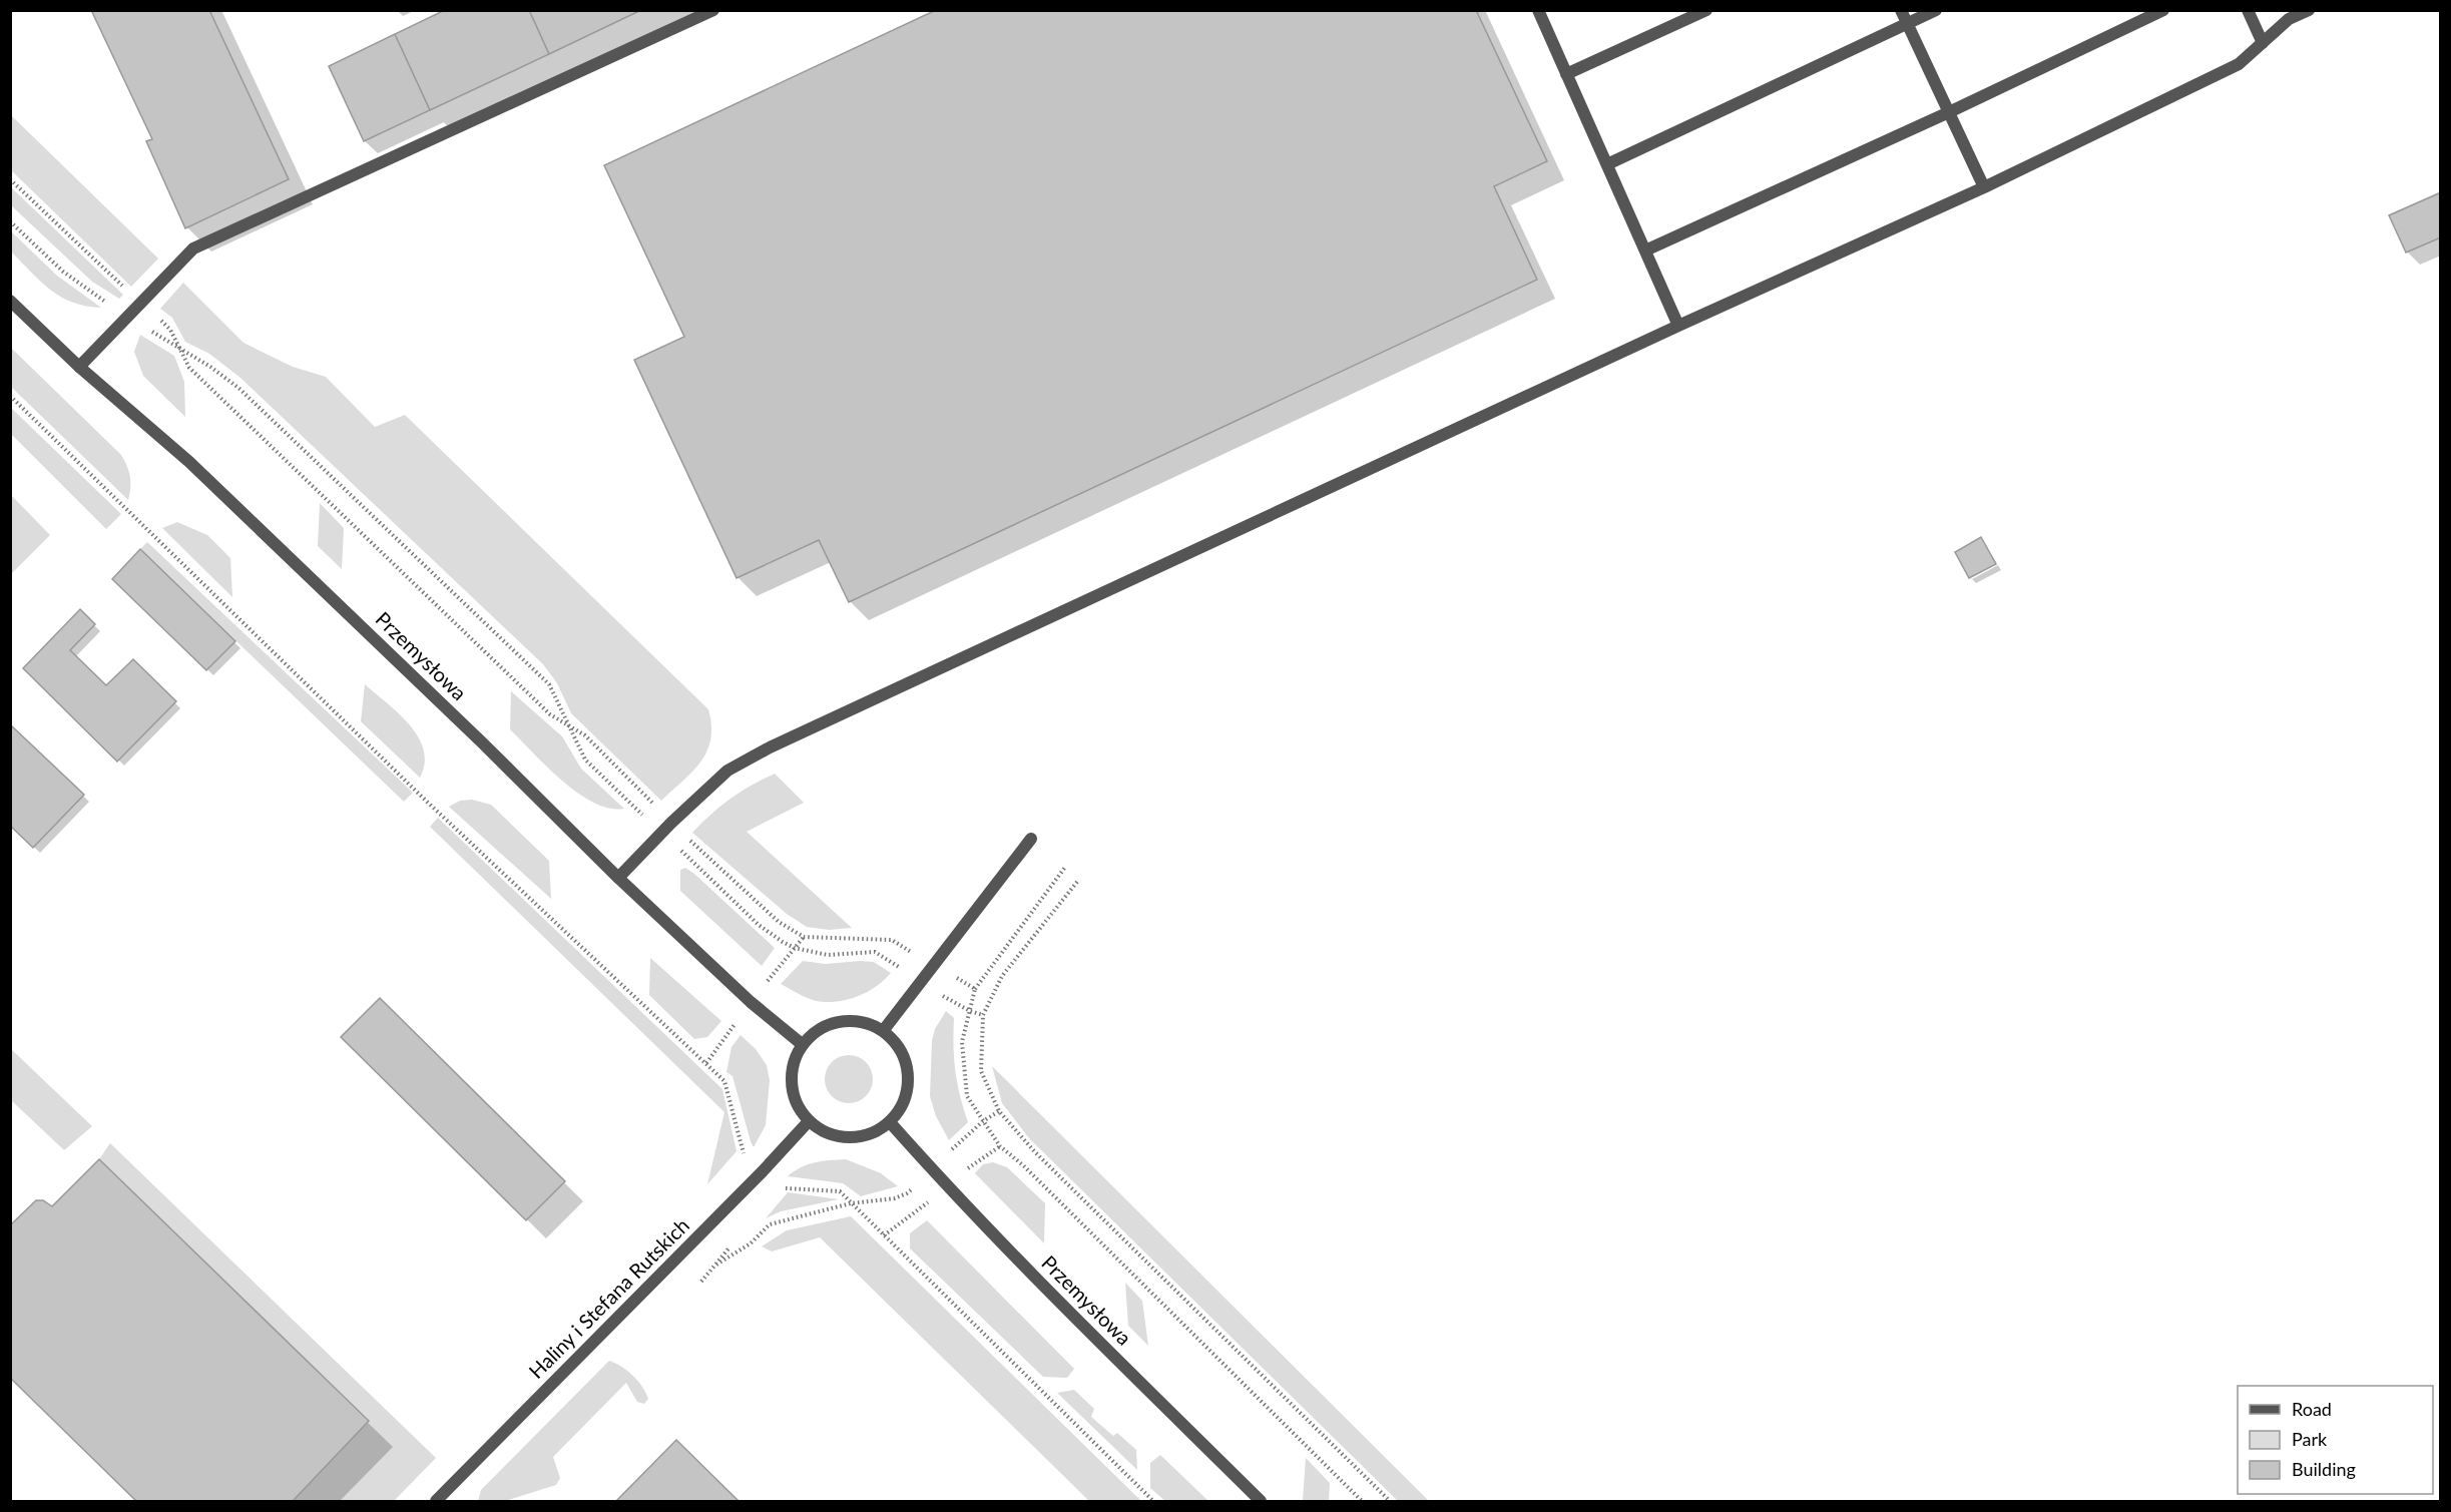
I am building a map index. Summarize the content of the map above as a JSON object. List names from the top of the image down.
{
  "streets": {
    "street": ["Przemysłowa", "Haliny i Stefana Rutskich"]
  },
  "crossings": [
    ["Przemysłowa", "Haliny i Stefana Rutskich"]
  ],
  "legend": ["Road", "Park", "Building"]
}
